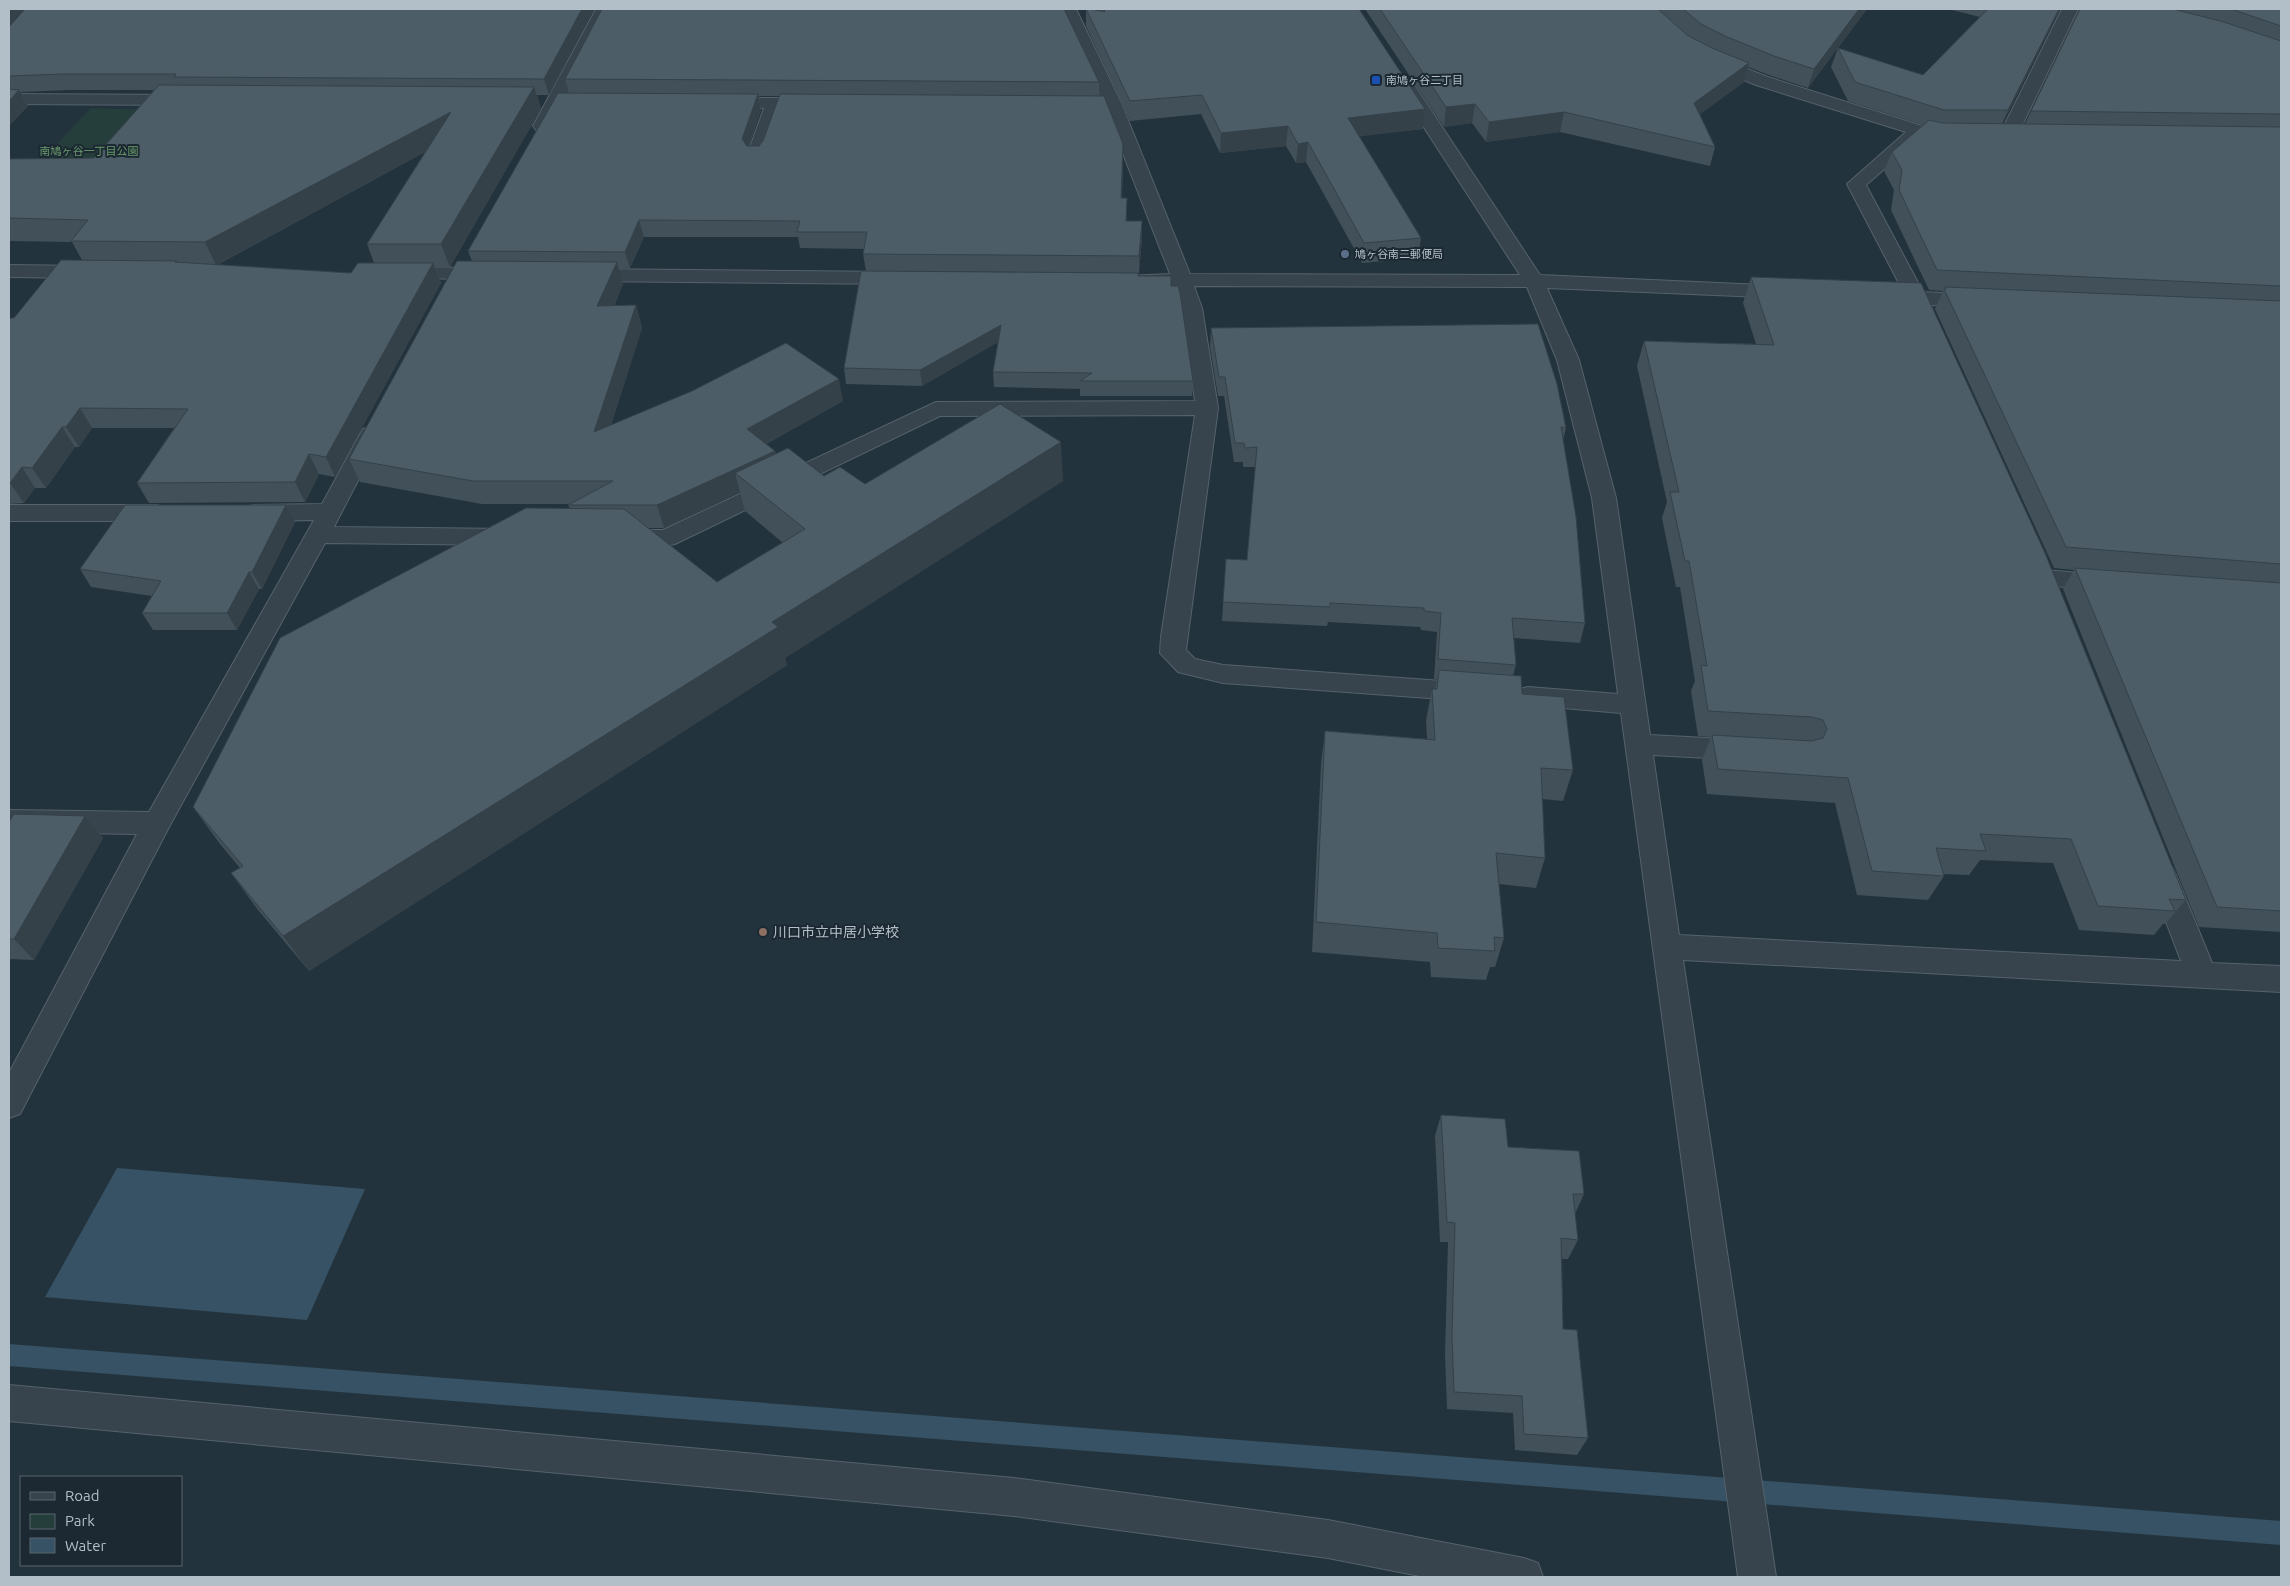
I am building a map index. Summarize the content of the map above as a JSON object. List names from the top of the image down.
{
  "parks": ["南鳩ヶ谷一丁目公園"],
  "places": {
    "transit": ["南鳩ヶ谷二丁目"],
    "other": ["鳩ヶ谷南二郵便局", "川口市立中居小学校"]
  },
  "legend": ["Road", "Park", "Water"]
}
